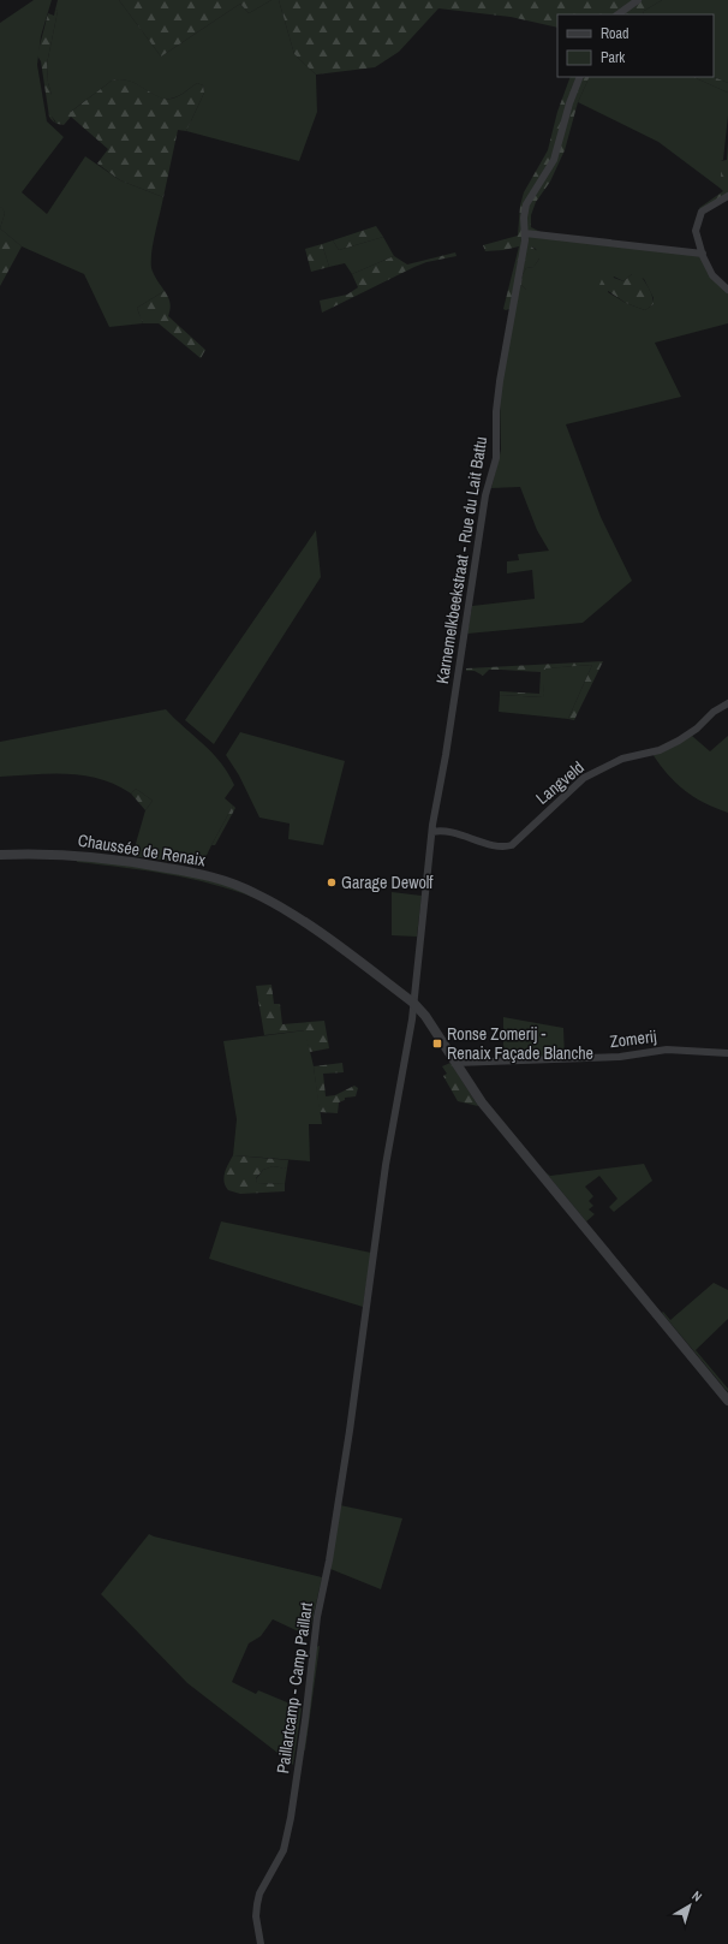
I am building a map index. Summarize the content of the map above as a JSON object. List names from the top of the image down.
{
  "streets": {
    "street": [
      "Karnemelkbeekstraat - Rue du Lait Battu",
      "Langveld",
      "Chaussée de Renaix",
      "Zomerij",
      "Paillartcamp - Camp Paillart"
    ]
  },
  "crossings": [
    ["Karnemelkbeekstraat - Rue du Lait Battu", "Langveld"],
    ["Karnemelkbeekstraat - Rue du Lait Battu", "Chaussée de Renaix"],
    ["Karnemelkbeekstraat - Rue du Lait Battu", "Paillartcamp - Camp Paillart"],
    ["Chaussée de Renaix", "Zomerij"],
    ["Chaussée de Renaix", "Paillartcamp - Camp Paillart"]
  ],
  "places": {
    "other": ["Garage Dewolf"],
    "transit": ["Ronse Zomerij - Renaix Façade Blanche"]
  },
  "legend": ["Road", "Park"],
  "north": "top right"
}
